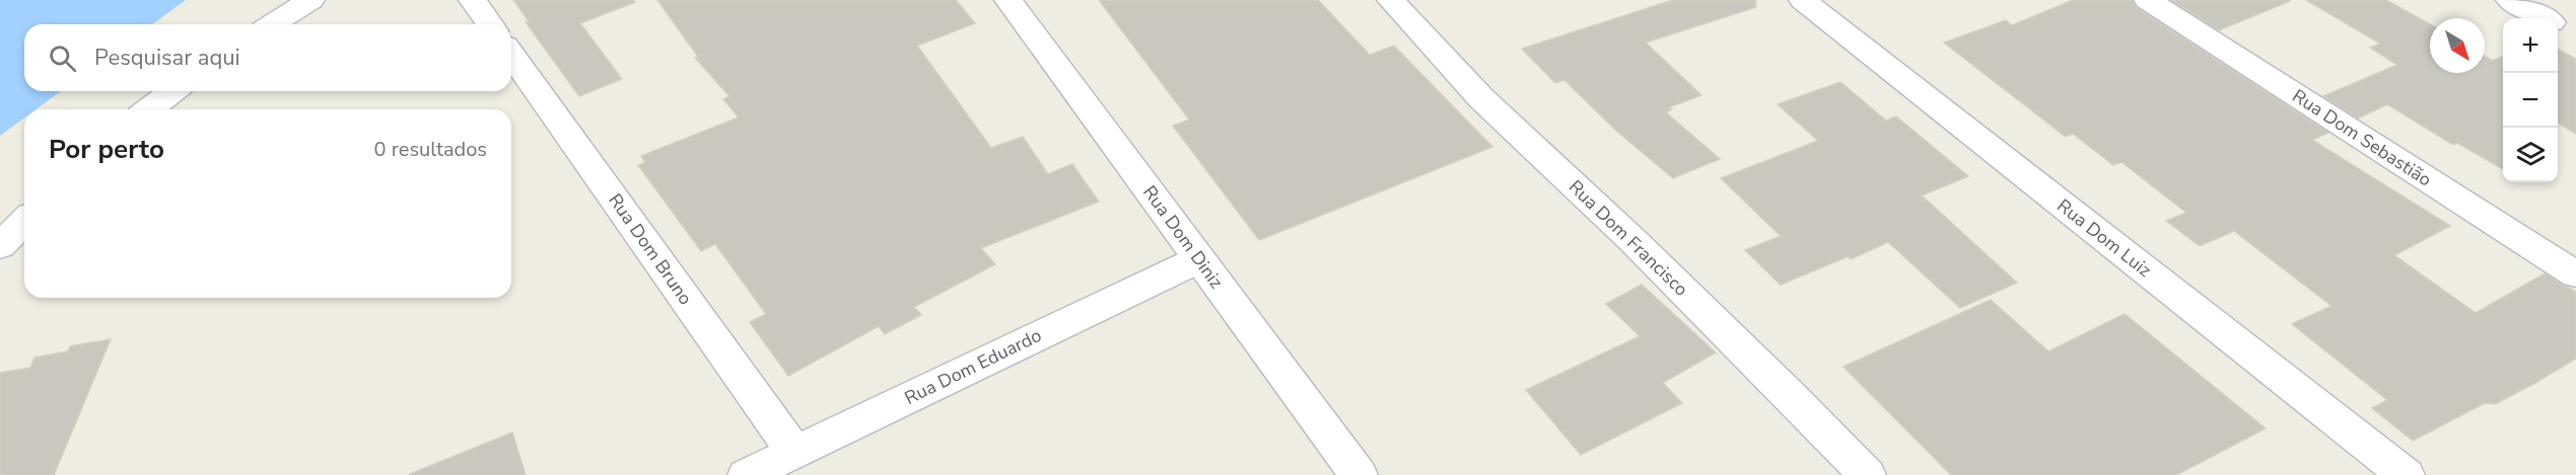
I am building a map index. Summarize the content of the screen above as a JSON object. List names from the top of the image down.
{
  "streets": {
    "street": [
      "Rua Dom Sebastião",
      "Rua Dom Diniz",
      "Rua Dom Francisco",
      "Rua Dom Luiz",
      "Rua Dom Bruno",
      "Rua Dom Eduardo"
    ]
  },
  "crossings": [
    ["Rua Dom Diniz", "Rua Dom Eduardo"],
    ["Rua Dom Bruno", "Rua Dom Eduardo"]
  ],
  "north": "bottom right",
  "page": {
    "map_buttons": ["+", "−"],
    "search": "Pesquisar aqui",
    "heading": ["Por perto", "0 resultados"]
  }
}
